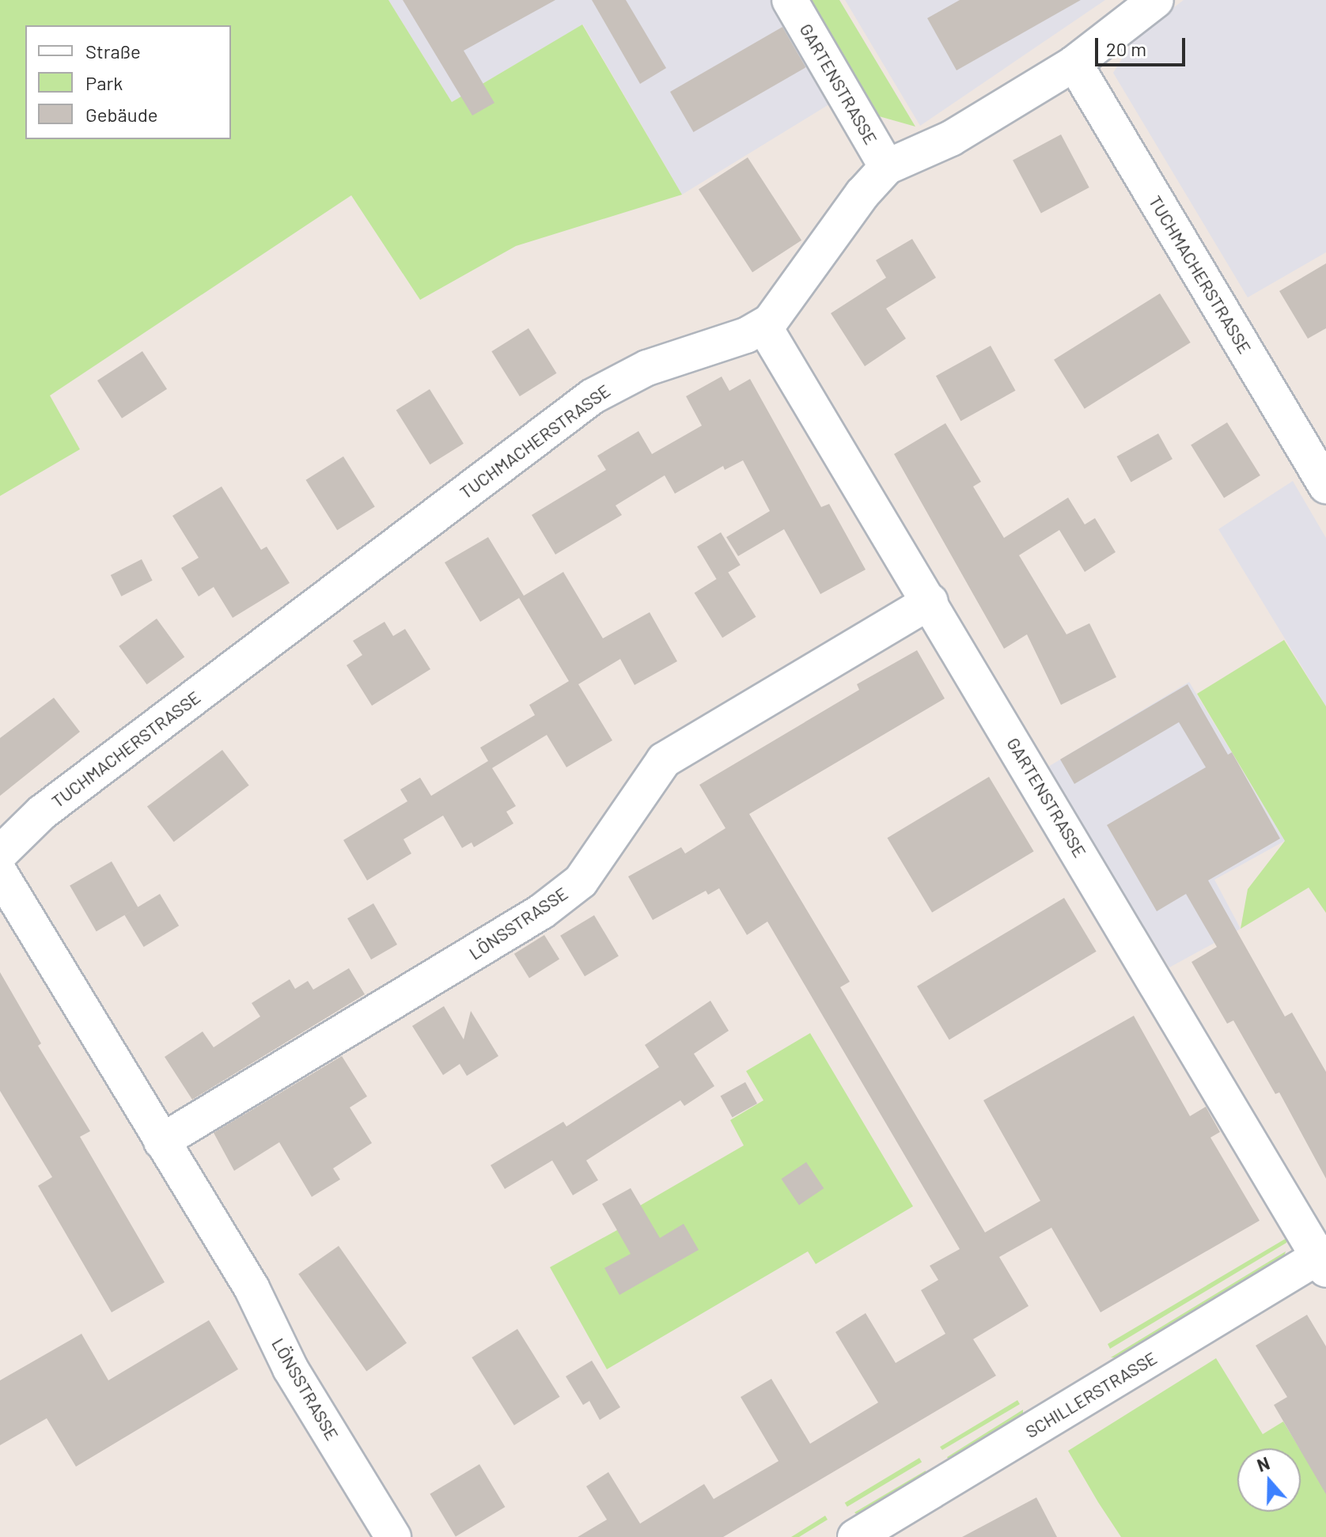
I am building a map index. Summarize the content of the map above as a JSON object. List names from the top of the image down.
{
  "streets": {
    "street": [
      "GARTENSTRASSE",
      "TUCHMACHERSTRASSE",
      "LÖNSSTRASSE",
      "SCHILLERSTRASSE"
    ]
  },
  "crossings": [
    ["GARTENSTRASSE", "TUCHMACHERSTRASSE"],
    ["GARTENSTRASSE", "LÖNSSTRASSE"],
    ["GARTENSTRASSE", "SCHILLERSTRASSE"]
  ],
  "legend": ["Straße", "Park", "Gebäude"],
  "scale_bar": "20 m",
  "north": "top"
}
